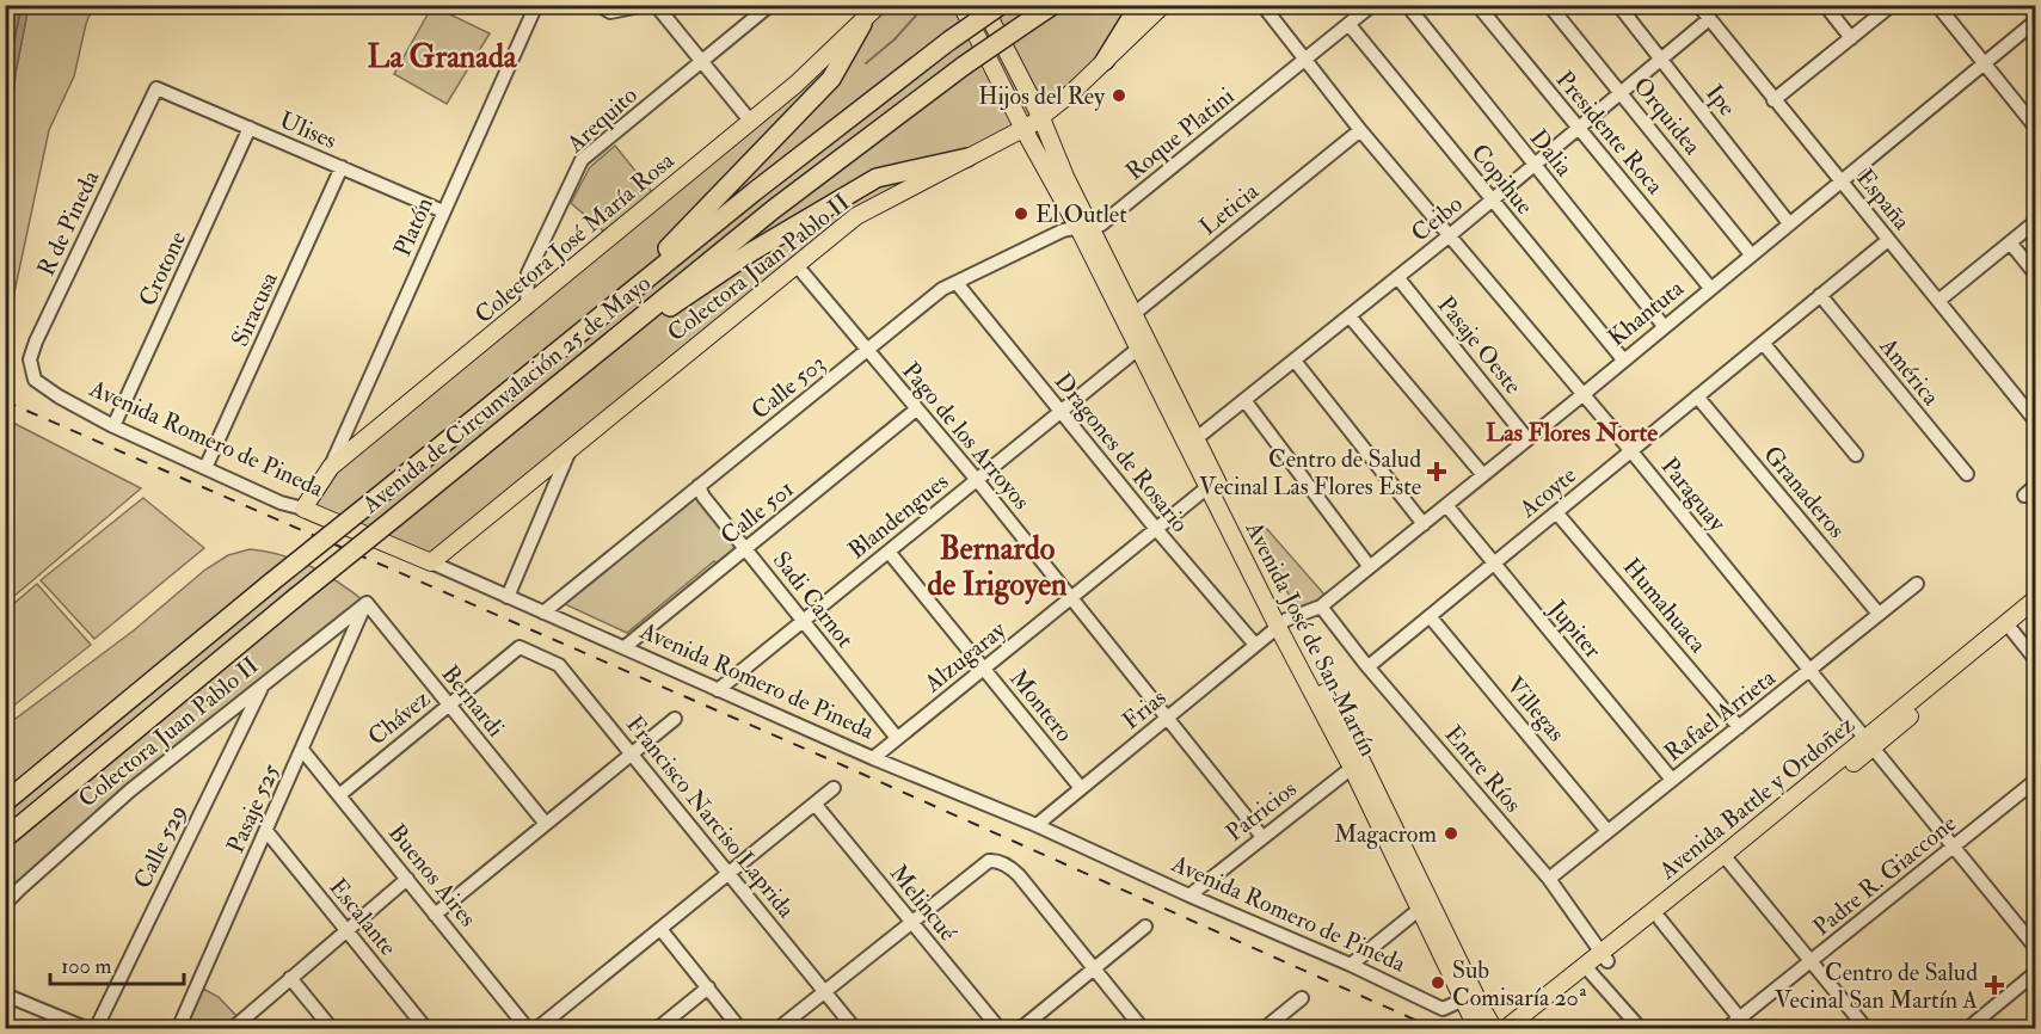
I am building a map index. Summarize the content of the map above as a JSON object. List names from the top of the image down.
{
  "streets": {
    "highway": ["Avenida de Circunvalación 25 de Mayo"],
    "main road": [
      "Colectora José María Rosa",
      "Colectora Juan Pablo II",
      "Avenida Romero de Pineda",
      "Avenida José de San Martín",
      "Avenida Battle y Ordoñez"
    ],
    "street": [
      "Ipe",
      "Orquidea",
      "Arequito",
      "Ulises",
      "Presidente Roca",
      "Roque Platini",
      "Dalia",
      "Copihue",
      "España",
      "Leticia",
      "Ceibo",
      "R de Pineda",
      "Platón",
      "Crotone",
      "Siracusa",
      "Khantuta",
      "Pasaje Oeste",
      "América",
      "Calle 503",
      "Pago de los Arroyos",
      "Dragones de Rosario",
      "Acoyte",
      "Granaderos",
      "Paraguay",
      "Calle 501",
      "Blandengues",
      "Sadi Carnot",
      "Humahuaca",
      "Jupiter",
      "Alzugaray",
      "Bernardi",
      "Montero",
      "Frias",
      "Villegas",
      "Rafael Arrieta",
      "Chávez",
      "Entre Ríos",
      "Pasaje 525",
      "Patricios",
      "Francisco Narciso Laprida",
      "Calle 529",
      "Buenos Aires",
      "Padre R. Giaccone",
      "Melincué",
      "Escalante"
    ]
  },
  "crossings": [
    ["Ipe", "Ceibo"],
    ["Ipe", "Khantuta"],
    ["Orquidea", "Ceibo"],
    ["Orquidea", "Khantuta"],
    ["Arequito", "Colectora José María Rosa"],
    ["Ulises", "R de Pineda"],
    ["Ulises", "Platón"],
    ["Ulises", "Crotone"],
    ["Ulises", "Siracusa"],
    ["Presidente Roca", "Ceibo"],
    ["Presidente Roca", "Khantuta"],
    ["Roque Platini", "Copihue"],
    ["Roque Platini", "Calle 503"],
    ["Roque Platini", "Paraguay"],
    ["Roque Platini", "Avenida José de San Martín"],
    ["Dalia", "Ceibo"],
    ["Dalia", "Khantuta"],
    ["Copihue", "Ceibo"],
    ["Copihue", "Khantuta"],
    ["España", "Ceibo"],
    ["España", "Khantuta"],
    ["España", "Acoyte"],
    ["Leticia", "Paraguay"],
    ["Leticia", "Avenida José de San Martín"],
    ["Ceibo", "Pasaje Oeste"],
    ["Ceibo", "Paraguay"],
    ["Ceibo", "Avenida José de San Martín"],
    ["R de Pineda", "Avenida Romero de Pineda"],
    ["Platón", "Colectora José María Rosa"],
    ["Colectora José María Rosa", "Avenida Romero de Pineda"],
    ["Colectora Juan Pablo II", "Pago de los Arroyos"],
    ["Colectora Juan Pablo II", "Avenida Romero de Pineda"],
    ["Colectora Juan Pablo II", "Avenida José de San Martín"],
    ["Colectora Juan Pablo II", "Bernardi"],
    ["Colectora Juan Pablo II", "Pasaje 525"],
    ["Colectora Juan Pablo II", "Calle 529"],
    ["Crotone", "Avenida Romero de Pineda"],
    ["Siracusa", "Avenida Romero de Pineda"],
    ["Khantuta", "Pasaje Oeste"],
    ["Khantuta", "Paraguay"],
    ["Khantuta", "Jupiter"],
    ["Khantuta", "Avenida José de San Martín"],
    ["Khantuta", "Frias"],
    ["Khantuta", "Entre Ríos"],
    ["América", "Acoyte"],
    ["Calle 503", "Pago de los Arroyos"],
    ["Calle 503", "Avenida Romero de Pineda"],
    ["Calle 503", "Dragones de Rosario"],
    ["Calle 503", "Sadi Carnot"],
    ["Calle 503", "Avenida José de San Martín"],
    ["Pago de los Arroyos", "Calle 501"],
    ["Pago de los Arroyos", "Blandengues"],
    ["Pago de los Arroyos", "Alzugaray"],
    ["Pago de los Arroyos", "Frias"],
    ["Pago de los Arroyos", "Patricios"],
    ["Avenida Romero de Pineda", "Calle 501"],
    ["Avenida Romero de Pineda", "Blandengues"],
    ["Avenida Romero de Pineda", "Avenida José de San Martín"],
    ["Avenida Romero de Pineda", "Alzugaray"],
    ["Avenida Romero de Pineda", "Frias"],
    ["Avenida Romero de Pineda", "Patricios"],
    ["Dragones de Rosario", "Blandengues"],
    ["Dragones de Rosario", "Alzugaray"],
    ["Dragones de Rosario", "Frias"],
    ["Acoyte", "Granaderos"],
    ["Acoyte", "Paraguay"],
    ["Acoyte", "Humahuaca"],
    ["Acoyte", "Jupiter"],
    ["Acoyte", "Villegas"],
    ["Acoyte", "Entre Ríos"],
    ["Granaderos", "Rafael Arrieta"],
    ["Paraguay", "Rafael Arrieta"],
    ["Paraguay", "Avenida Battle y Ordoñez"],
    ["Paraguay", "Padre R. Giaccone"],
    ["Calle 501", "Sadi Carnot"],
    ["Blandengues", "Sadi Carnot"],
    ["Blandengues", "Avenida José de San Martín"],
    ["Blandengues", "Montero"],
    ["Sadi Carnot", "Alzugaray"],
    ["Humahuaca", "Rafael Arrieta"],
    ["Jupiter", "Rafael Arrieta"],
    ["Avenida José de San Martín", "Alzugaray"],
    ["Avenida José de San Martín", "Frias"],
    ["Avenida José de San Martín", "Patricios"],
    ["Alzugaray", "Montero"],
    ["Bernardi", "Chávez"],
    ["Bernardi", "Pasaje 525"],
    ["Montero", "Frias"],
    ["Villegas", "Rafael Arrieta"],
    ["Rafael Arrieta", "Entre Ríos"],
    ["Chávez", "Francisco Narciso Laprida"],
    ["Chávez", "Buenos Aires"],
    ["Entre Ríos", "Avenida Battle y Ordoñez"],
    ["Pasaje 525", "Buenos Aires"],
    ["Pasaje 525", "Escalante"]
  ],
  "districts": ["La Granada", "Las Flores Norte", "Bernardo de Irigoyen"],
  "places": {
    "other": [
      "Hijos del Rey",
      "El Outlet",
      "Magacrom",
      "Sub Comisaría 20ª"
    ],
    "health": ["Centro de Salud Vecinal Las Flores Este", "Centro de Salud Vecinal San Martín A"]
  },
  "scale_bar": "100 m"
}
